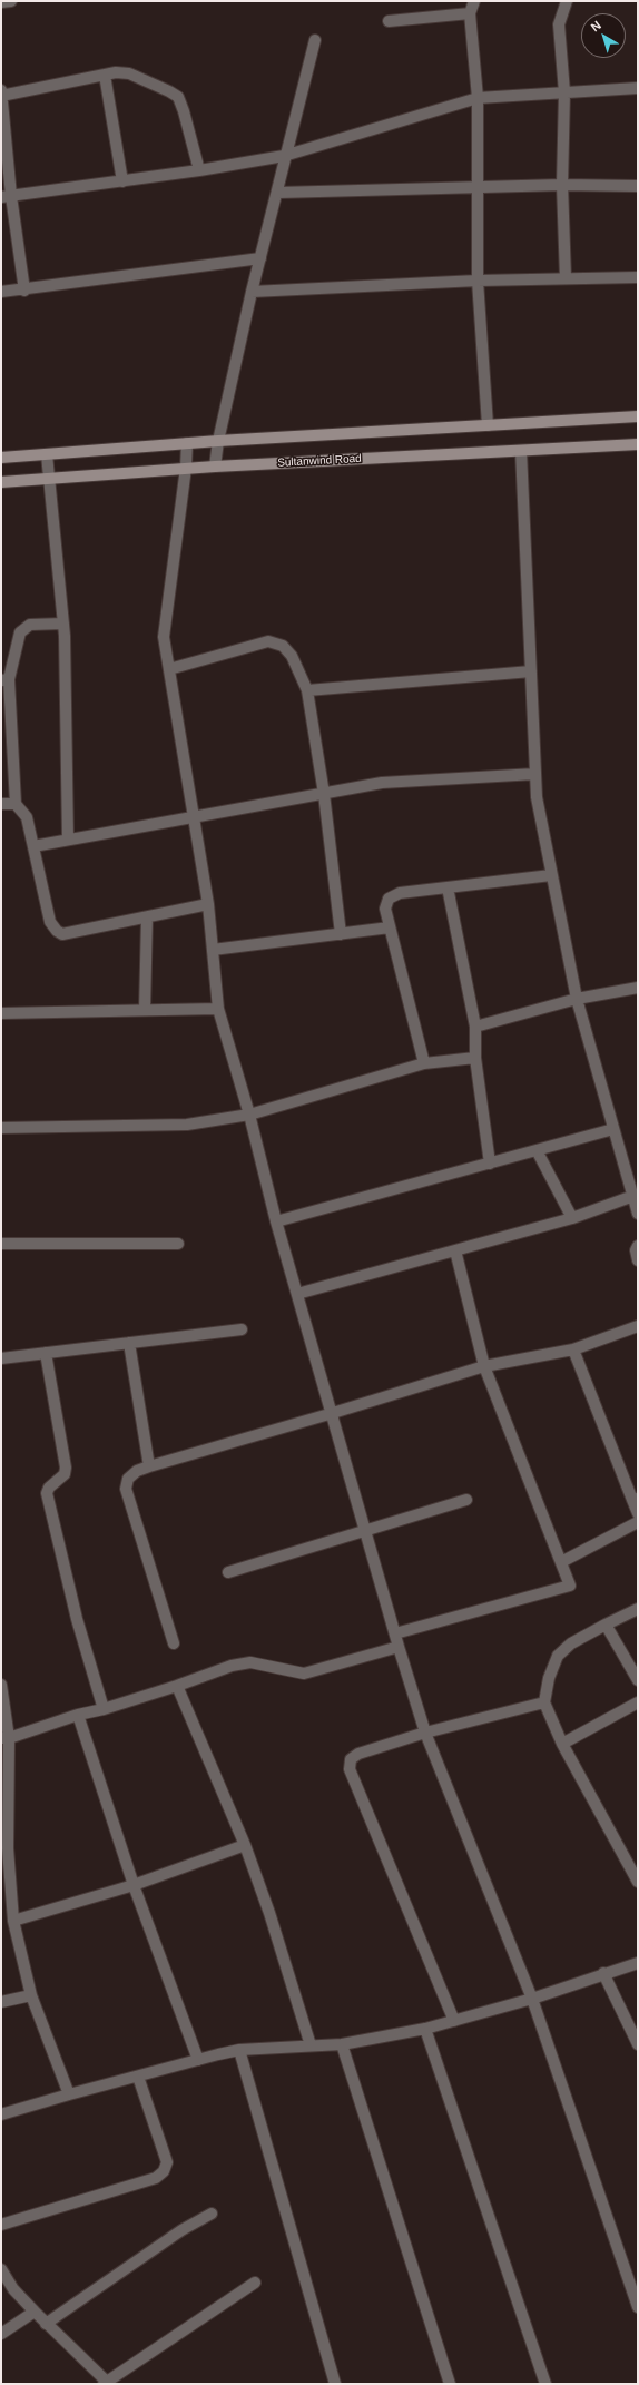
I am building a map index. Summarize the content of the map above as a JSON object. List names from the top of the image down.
{
  "streets": {
    "main road": ["Sultanwind Road"]
  },
  "north": "top left"
}
